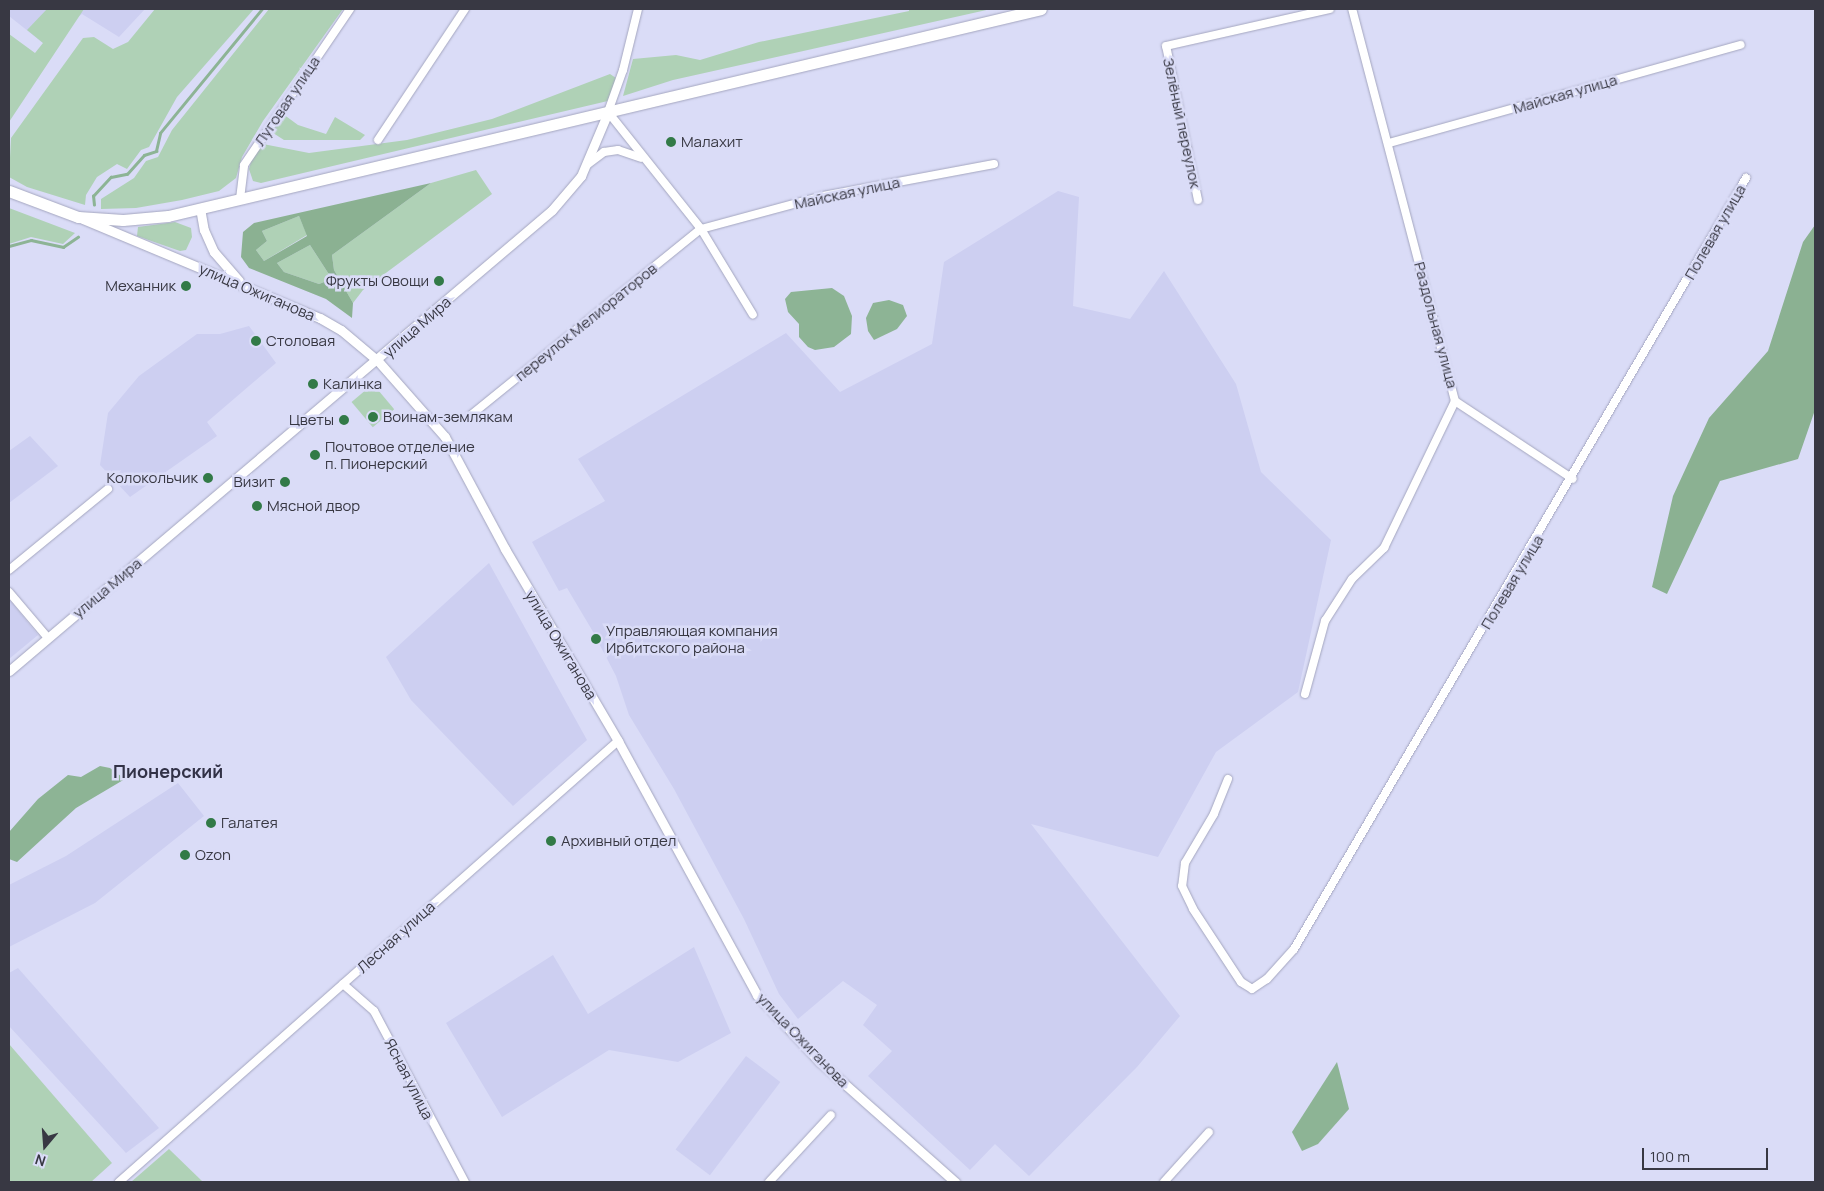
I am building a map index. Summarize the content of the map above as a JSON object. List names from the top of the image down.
{
  "streets": {
    "street": [
      "Майская улица",
      "Луговая улица",
      "Зелёный переулок",
      "Полевая улица",
      "улица Ожиганова",
      "переулок Мелиораторов",
      "Раздольная улица",
      "улица Мира",
      "Лесная улица",
      "Ясная улица"
    ]
  },
  "crossings": [
    ["Майская улица", "переулок Мелиораторов"],
    ["Майская улица", "Раздольная улица"],
    ["улица Ожиганова", "улица Мира"],
    ["улица Ожиганова", "Лесная улица"],
    ["Лесная улица", "Ясная улица"]
  ],
  "districts": ["Пионерский"],
  "places": [
    "Малахит",
    "Фрукты Овощи",
    "Механник",
    "Столовая",
    "Калинка",
    "Воинам-землякам",
    "Цветы",
    "Почтовое отделение п. Пионерский",
    "Колокольчик",
    "Визит",
    "Мясной двор",
    "Управляющая компания Ирбитского района",
    "Галатея",
    "Архивный отдел",
    "Ozon"
  ],
  "scale_bar": "100 m",
  "north": "bottom"
}
